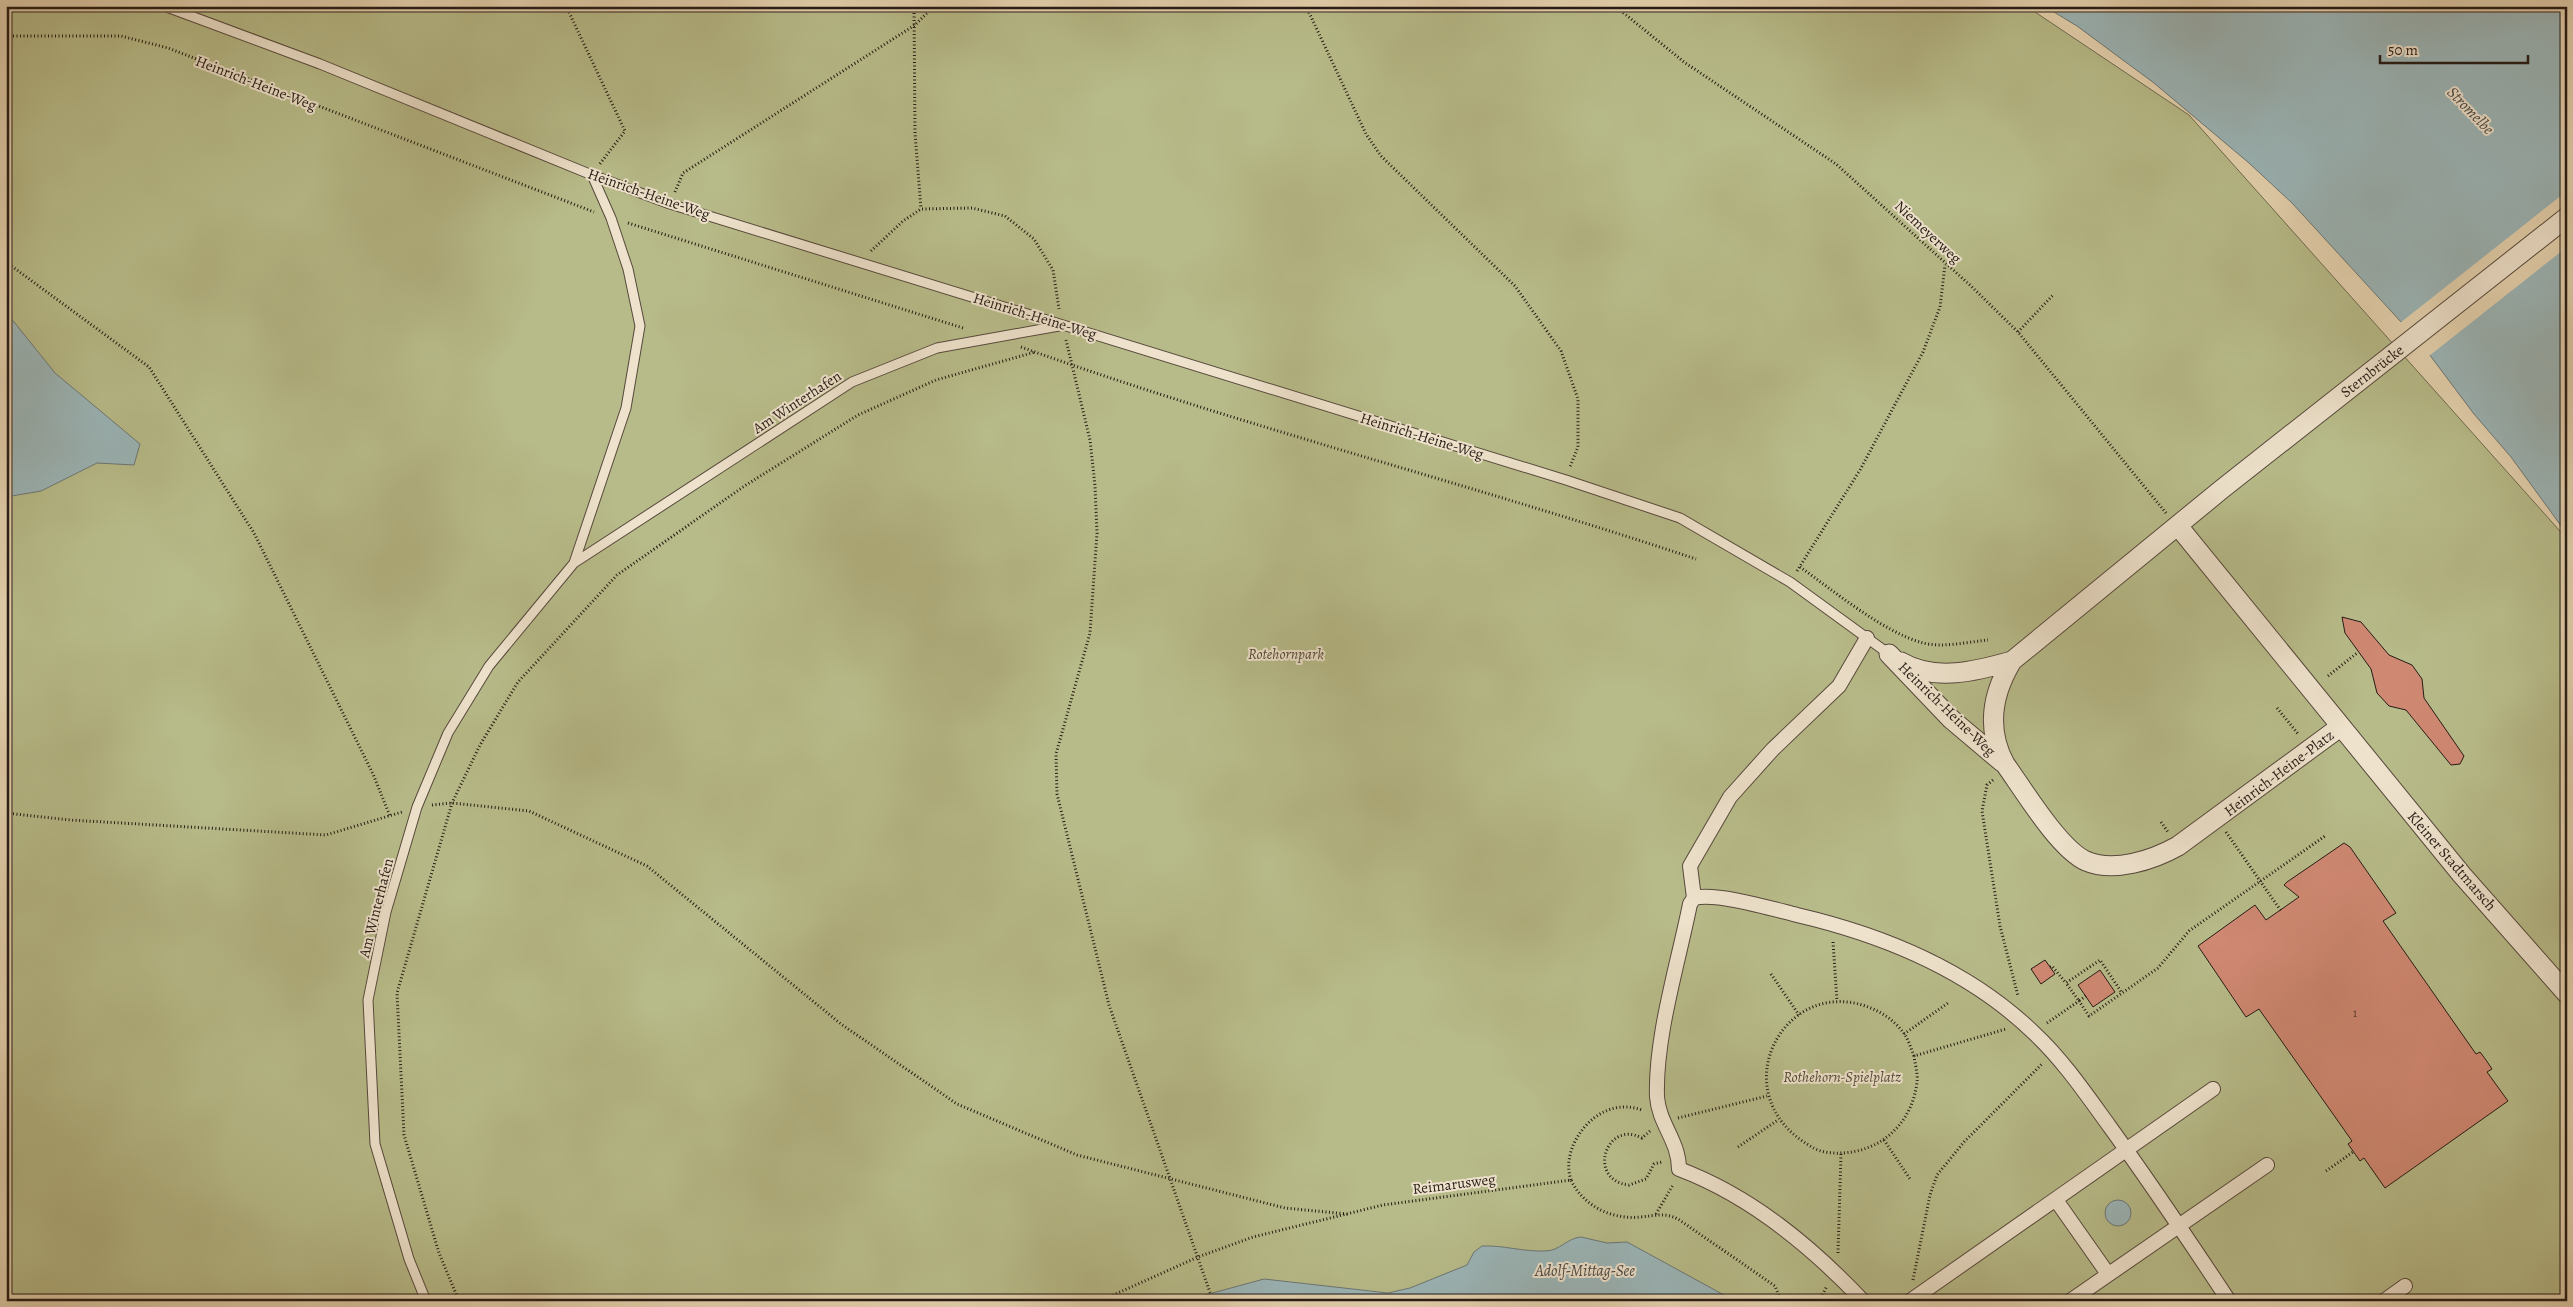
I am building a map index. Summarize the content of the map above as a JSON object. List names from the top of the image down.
{
  "streets": {
    "street": [
      "Heinrich-Heine-Weg",
      "Sternbrücke",
      "Heinrich-Heine-Platz",
      "Kleiner Stadtmarsch"
    ],
    "lane": ["Am Winterhafen"],
    "path": ["Niemeyerweg", "Reimarusweg"]
  },
  "crossings": [
    ["Heinrich-Heine-Weg", "Niemeyerweg"],
    ["Heinrich-Heine-Weg", "Am Winterhafen"],
    ["Heinrich-Heine-Weg", "Heinrich-Heine-Platz"],
    ["Niemeyerweg", "Sternbrücke"],
    ["Niemeyerweg", "Heinrich-Heine-Platz"],
    ["Sternbrücke", "Heinrich-Heine-Platz"],
    ["Heinrich-Heine-Platz", "Kleiner Stadtmarsch"]
  ],
  "water": ["Stromelbe", "Adolf-Mittag-See"],
  "parks": ["Rotehornpark", "Rothehorn-Spielplatz"],
  "house_numbers": ["1"],
  "scale_bar": "50 m"
}
